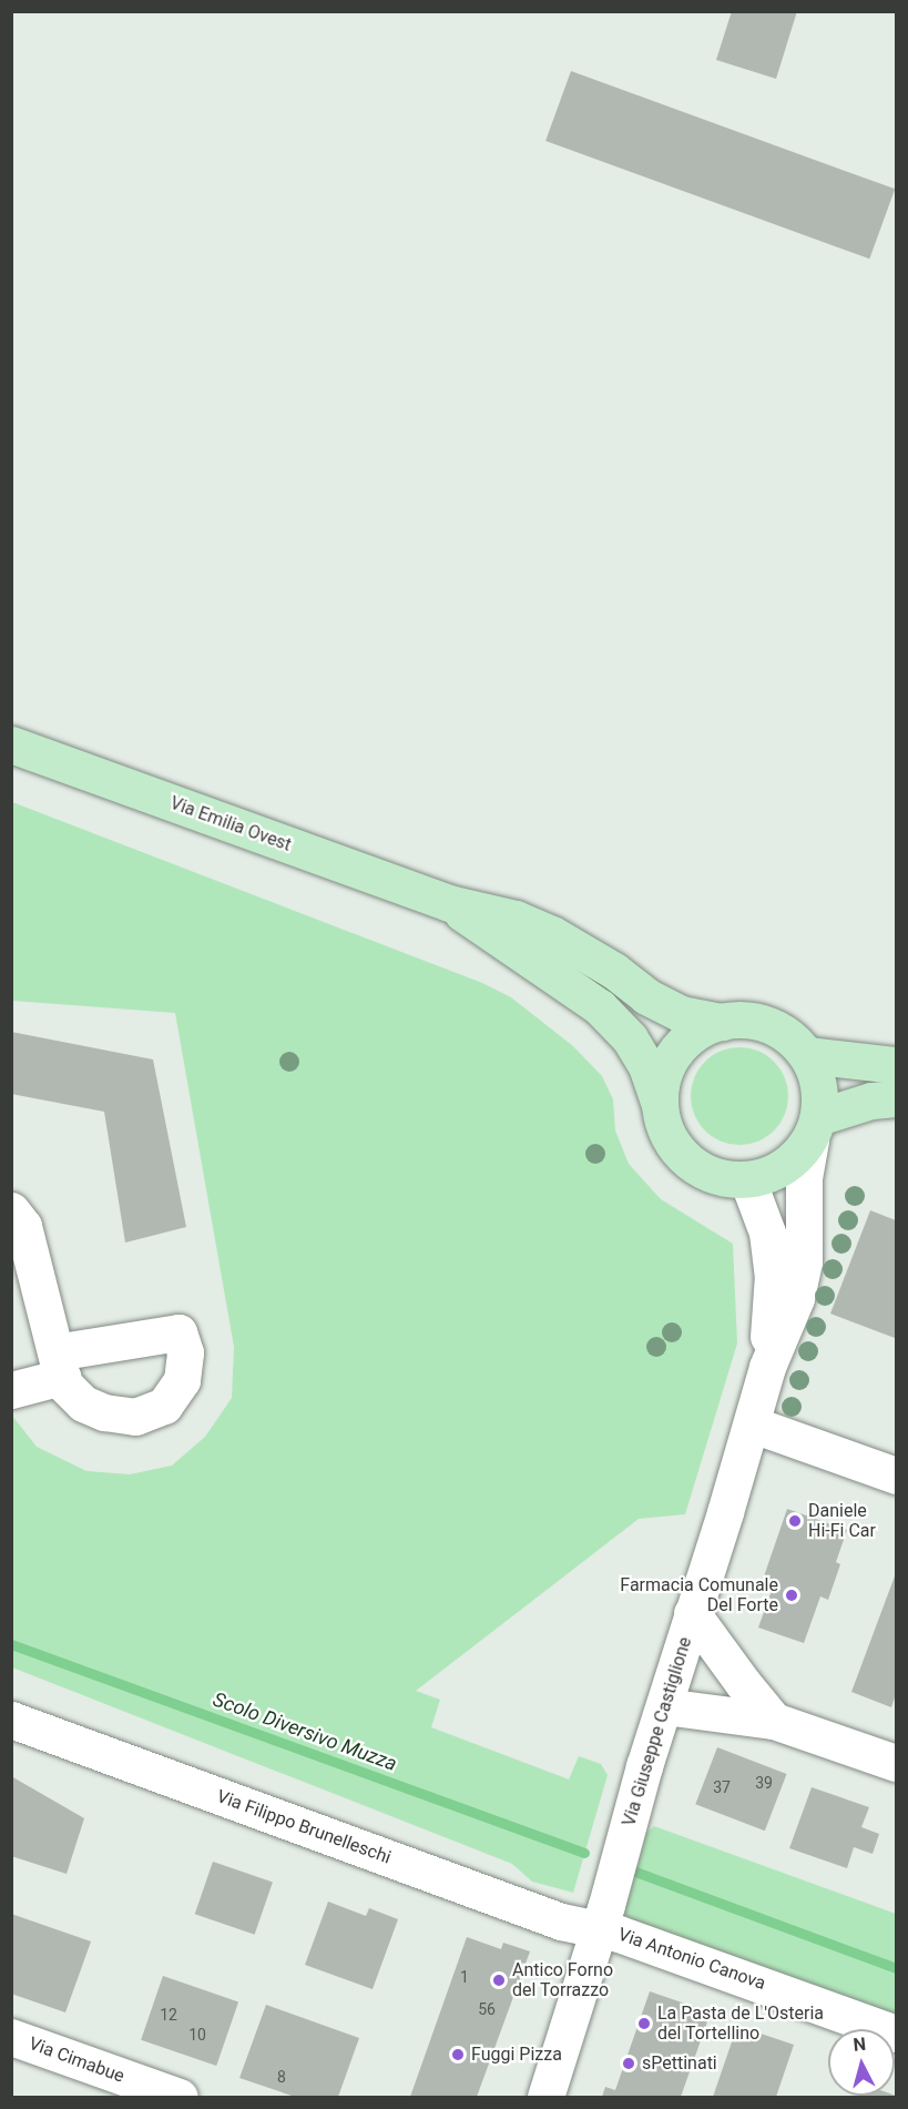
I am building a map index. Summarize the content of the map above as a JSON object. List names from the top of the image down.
{
  "streets": {
    "main road": ["Via Emilia Ovest"],
    "street": [
      "Via Giuseppe Castiglione",
      "Via Filippo Brunelleschi",
      "Via Antonio Canova",
      "Via Cimabue"
    ]
  },
  "crossings": [
    ["Via Emilia Ovest", "Via Giuseppe Castiglione"],
    ["Via Giuseppe Castiglione", "Via Filippo Brunelleschi"],
    ["Via Giuseppe Castiglione", "Via Antonio Canova"],
    ["Via Filippo Brunelleschi", "Via Antonio Canova"]
  ],
  "water": ["Scolo Diversivo Muzza"],
  "places": [
    "Daniele Hi-Fi Car",
    "Farmacia Comunale Del Forte",
    "Antico Forno del Torrazzo",
    "La Pasta de L'Osteria del Tortellino",
    "Fuggi Pizza",
    "sPettinati"
  ],
  "house_numbers": [
    "39",
    "37",
    "1",
    "56",
    "12",
    "10",
    "8"
  ],
  "north": "top"
}
